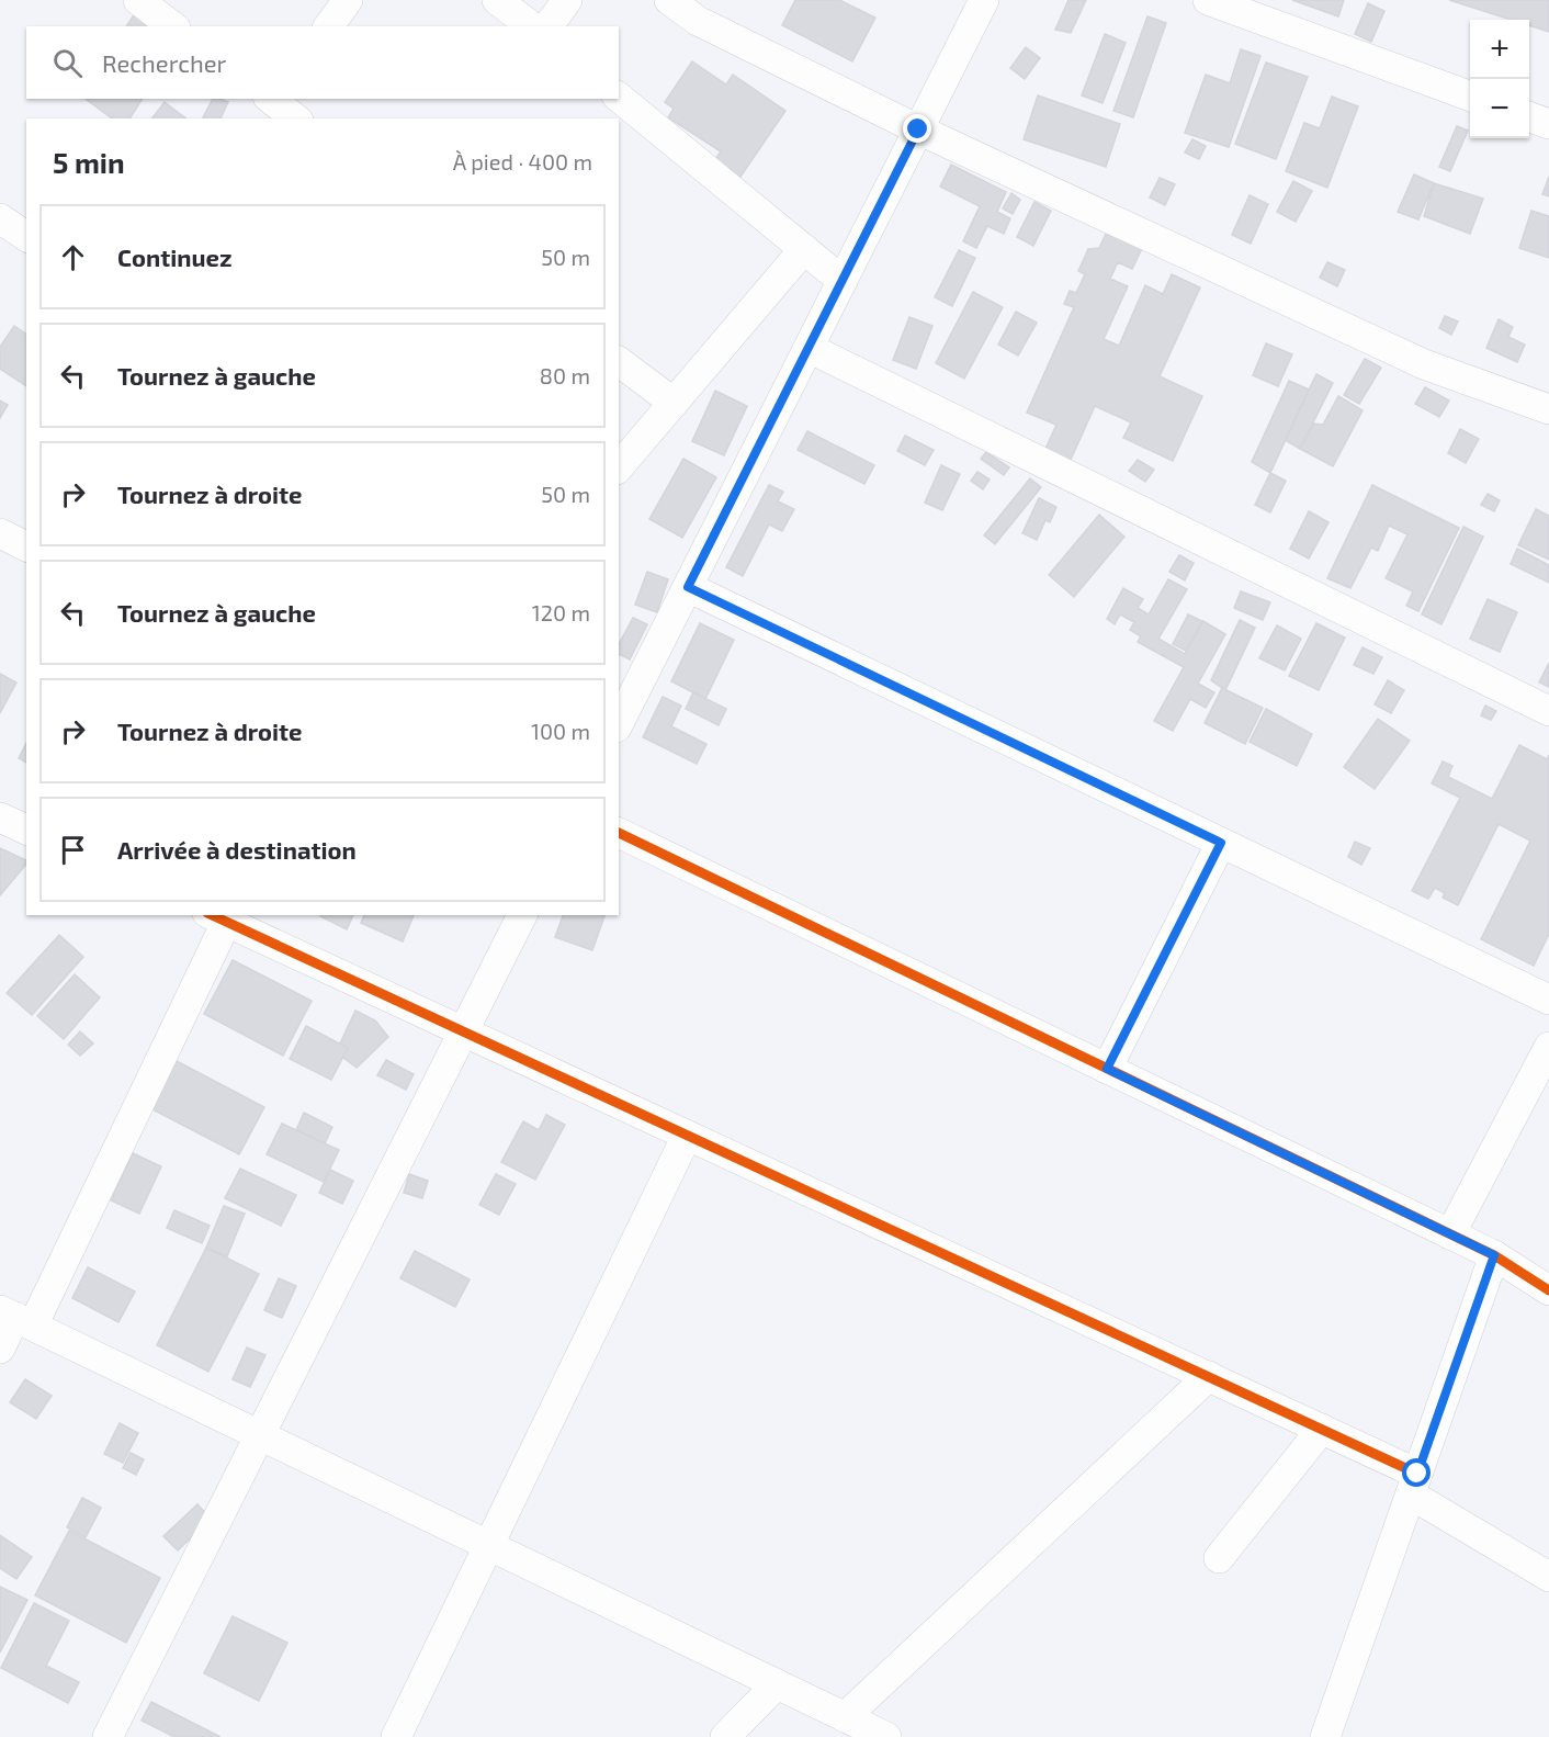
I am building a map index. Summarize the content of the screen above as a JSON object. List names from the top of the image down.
{
  "page": {
    "map_buttons": ["+", "−"],
    "search": "Rechercher",
    "heading": ["5 min", "À pied · 400 m"],
    "list": [
      ["Continuez", "50 m"],
      ["Tournez à gauche", "80 m"],
      ["Tournez à droite", "50 m"],
      ["Tournez à gauche", "120 m"],
      ["Tournez à droite", "100 m"],
      "Arrivée à destination"
    ]
  }
}
